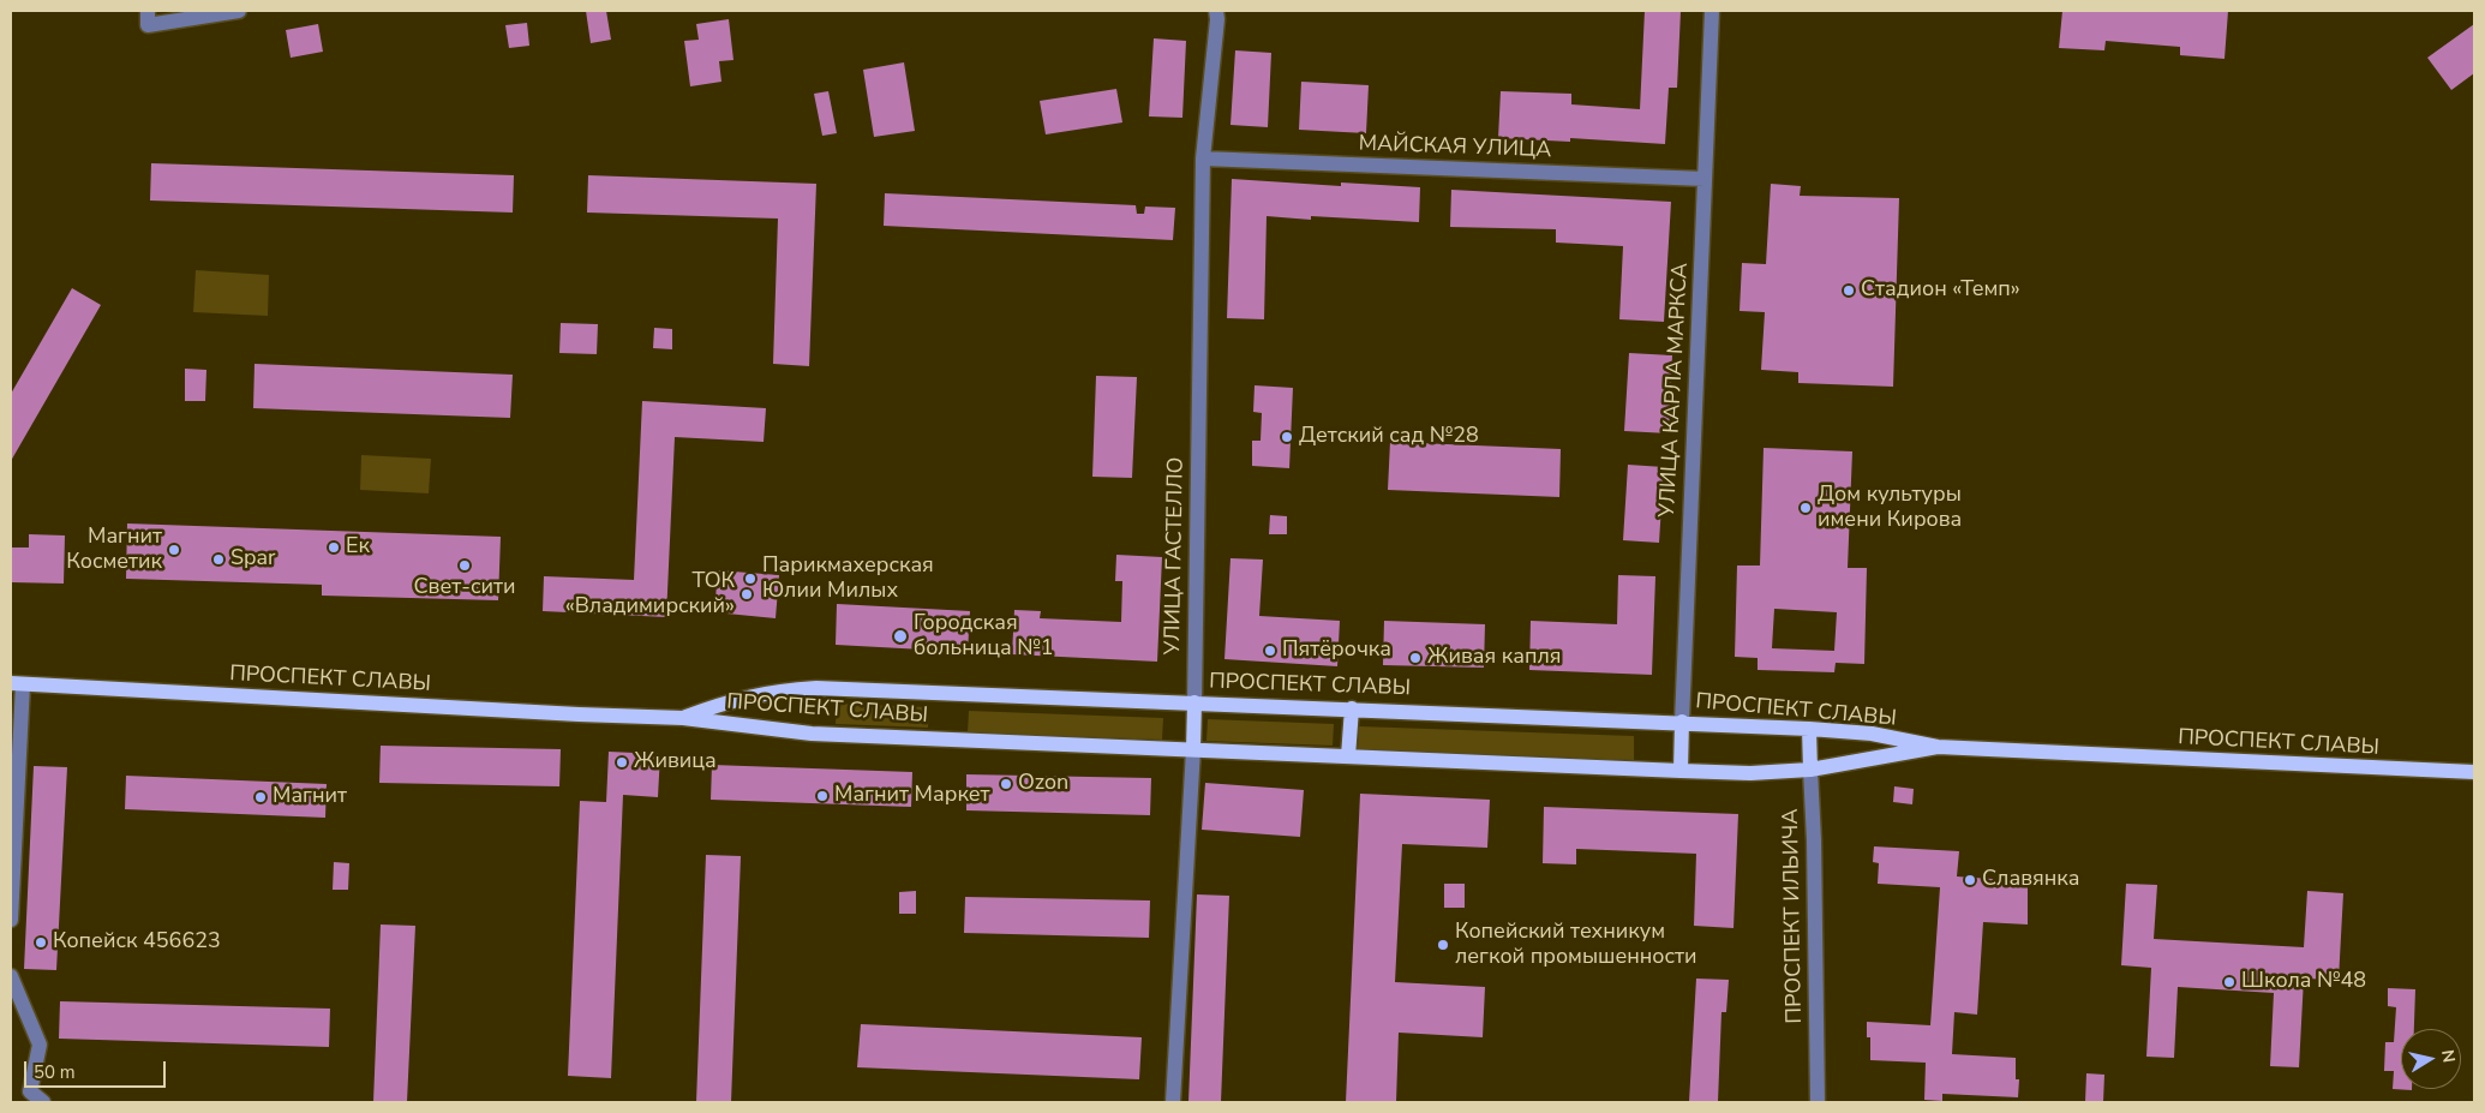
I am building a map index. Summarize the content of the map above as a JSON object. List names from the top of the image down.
{
  "streets": {
    "main road": [
      "УЛИЦА КАРЛА МАРКСА",
      "УЛИЦА ГАСТЕЛЛО",
      "ПРОСПЕКТ СЛАВЫ",
      "ПРОСПЕКТ ИЛЬИЧА"
    ],
    "street": ["МАЙСКАЯ УЛИЦА"]
  },
  "crossings": [
    ["МАЙСКАЯ УЛИЦА", "УЛИЦА КАРЛА МАРКСА"],
    ["МАЙСКАЯ УЛИЦА", "УЛИЦА ГАСТЕЛЛО"],
    ["УЛИЦА КАРЛА МАРКСА", "ПРОСПЕКТ СЛАВЫ"],
    ["УЛИЦА ГАСТЕЛЛО", "ПРОСПЕКТ СЛАВЫ"],
    ["ПРОСПЕКТ СЛАВЫ", "ПРОСПЕКТ ИЛЬИЧА"]
  ],
  "places": [
    "Стадион «Темп»",
    "Детский сад №28",
    "Дом культуры имени Кирова",
    "Ек",
    "Магнит Косметик",
    "Spar",
    "Свет-сити",
    "Парикмахерская Юлии Милых",
    "ТОК «Владимирский»",
    "Городская больница №1",
    "Пятёрочка",
    "Живая капля",
    "Живица",
    "Ozon",
    "Магнит Маркет",
    "Магнит",
    "Славянка",
    "Копейск 456623",
    "Копейский техникум легкой промышенности",
    "Школа №48"
  ],
  "scale_bar": "50 m",
  "north": "right"
}
